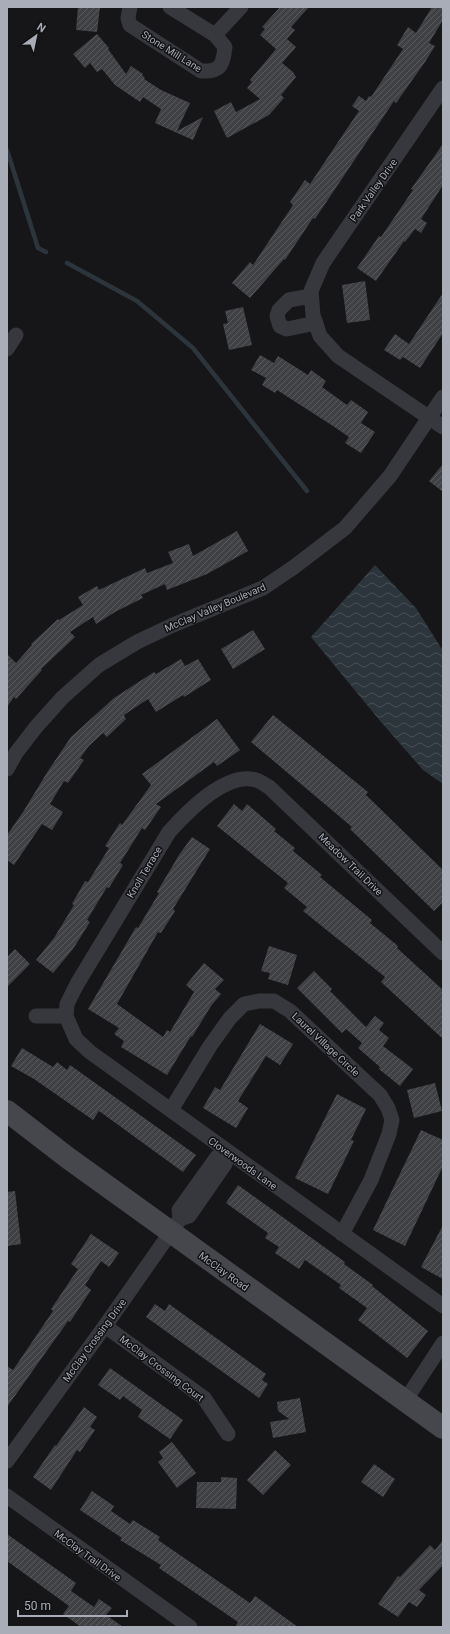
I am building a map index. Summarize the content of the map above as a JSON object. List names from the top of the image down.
{
  "streets": {
    "main road": ["McClay Road"],
    "street": [
      "Stone Mill Lane",
      "Park Valley Drive",
      "McClay Valley Boulevard",
      "Meadow Trail Drive",
      "Knoll Terrace",
      "Laurel Village Circle",
      "Cloverwoods Lane",
      "McClay Crossing Drive",
      "McClay Crossing Court",
      "McClay Trail Drive"
    ]
  },
  "crossings": [
    ["Park Valley Drive", "McClay Valley Boulevard"],
    ["Meadow Trail Drive", "Knoll Terrace"],
    ["Knoll Terrace", "Cloverwoods Lane"],
    ["Laurel Village Circle", "Cloverwoods Lane"],
    ["Cloverwoods Lane", "McClay Crossing Drive"],
    ["McClay Road", "McClay Crossing Drive"],
    ["McClay Crossing Drive", "McClay Crossing Court"]
  ],
  "scale_bar": "50 m",
  "north": "top right"
}
